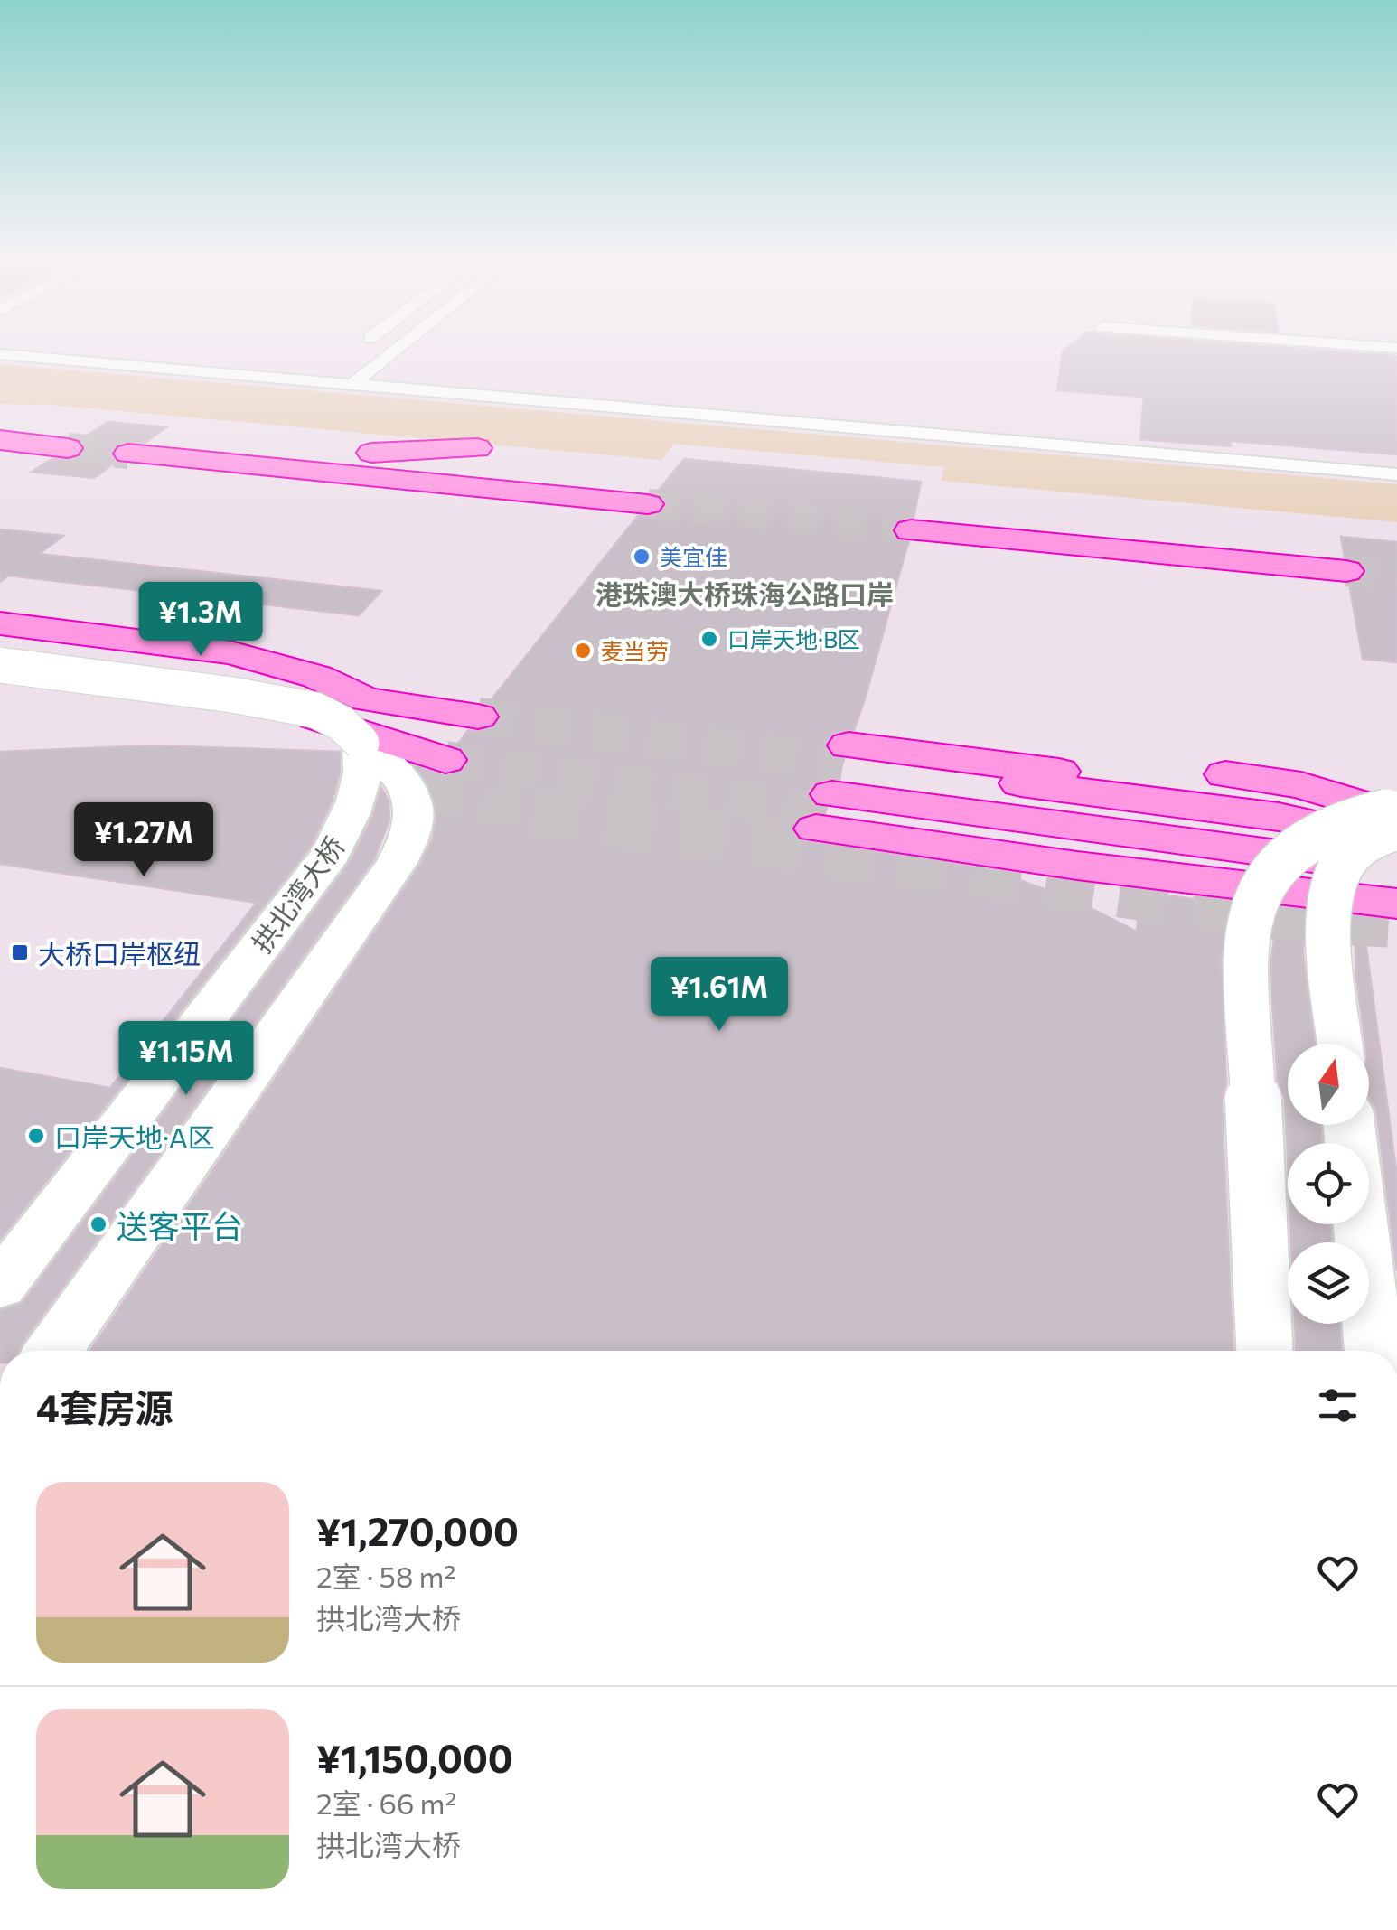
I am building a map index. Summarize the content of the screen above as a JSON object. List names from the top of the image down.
{
  "streets": {
    "main road": ["拱北湾大桥"]
  },
  "districts": ["港珠澳大桥珠海公路口岸"],
  "places": {
    "other": [
      "美宜佳",
      "口岸天地·B区",
      "麦当劳",
      "口岸天地·A区",
      "送客平台"
    ],
    "transit": ["大桥口岸枢纽"]
  },
  "north": "top",
  "page": {
    "price": [
      "¥1.3M",
      "¥1.27M",
      "¥1.61M",
      "¥1.15M"
    ],
    "heading": "4套房源",
    "list": [
      {
        "name": "¥1,270,000",
        "note": "2室 · 58 m² · 拱北湾大桥"
      },
      {
        "name": "¥1,150,000",
        "note": "2室 · 66 m² · 拱北湾大桥"
      }
    ]
  }
}
